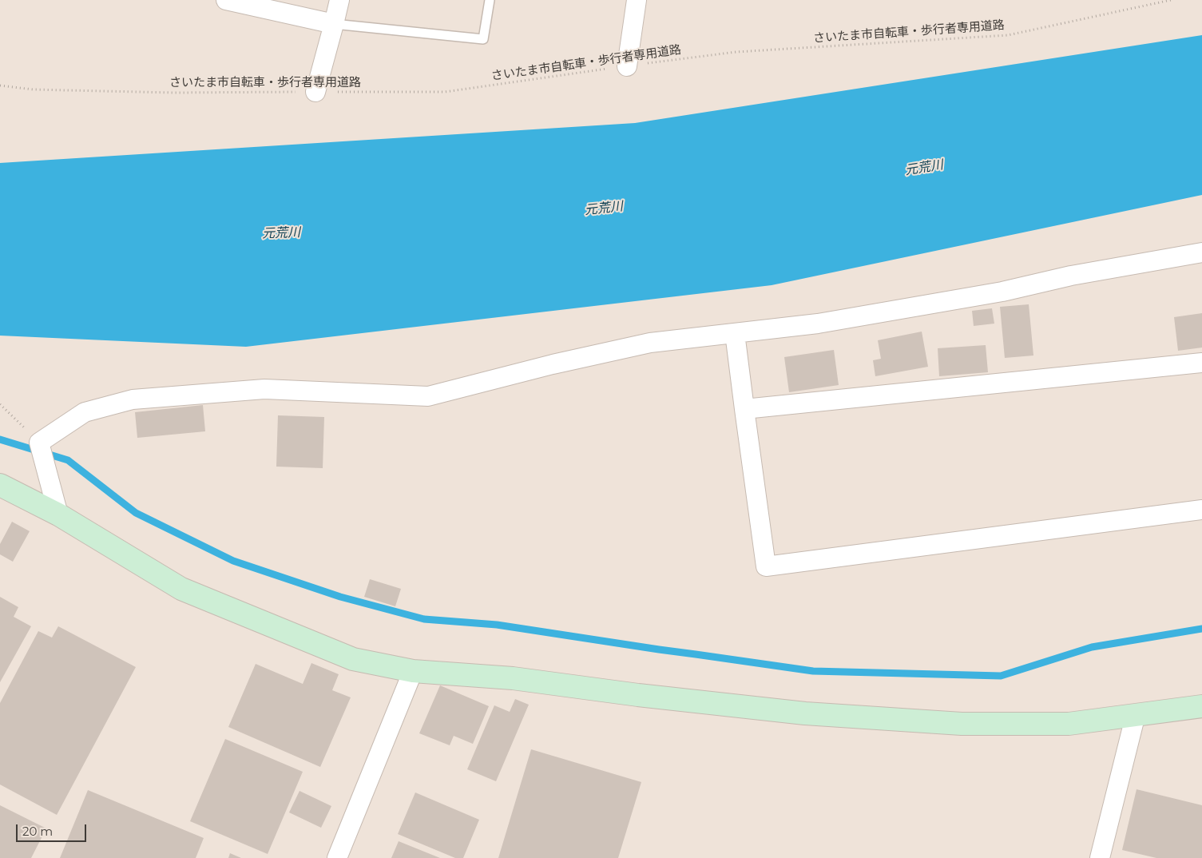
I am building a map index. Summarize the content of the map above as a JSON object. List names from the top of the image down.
{
  "streets": {
    "path": ["さいたま市自転車・歩行者専用道路"]
  },
  "water": ["元荒川"],
  "scale_bar": "20 m"
}
